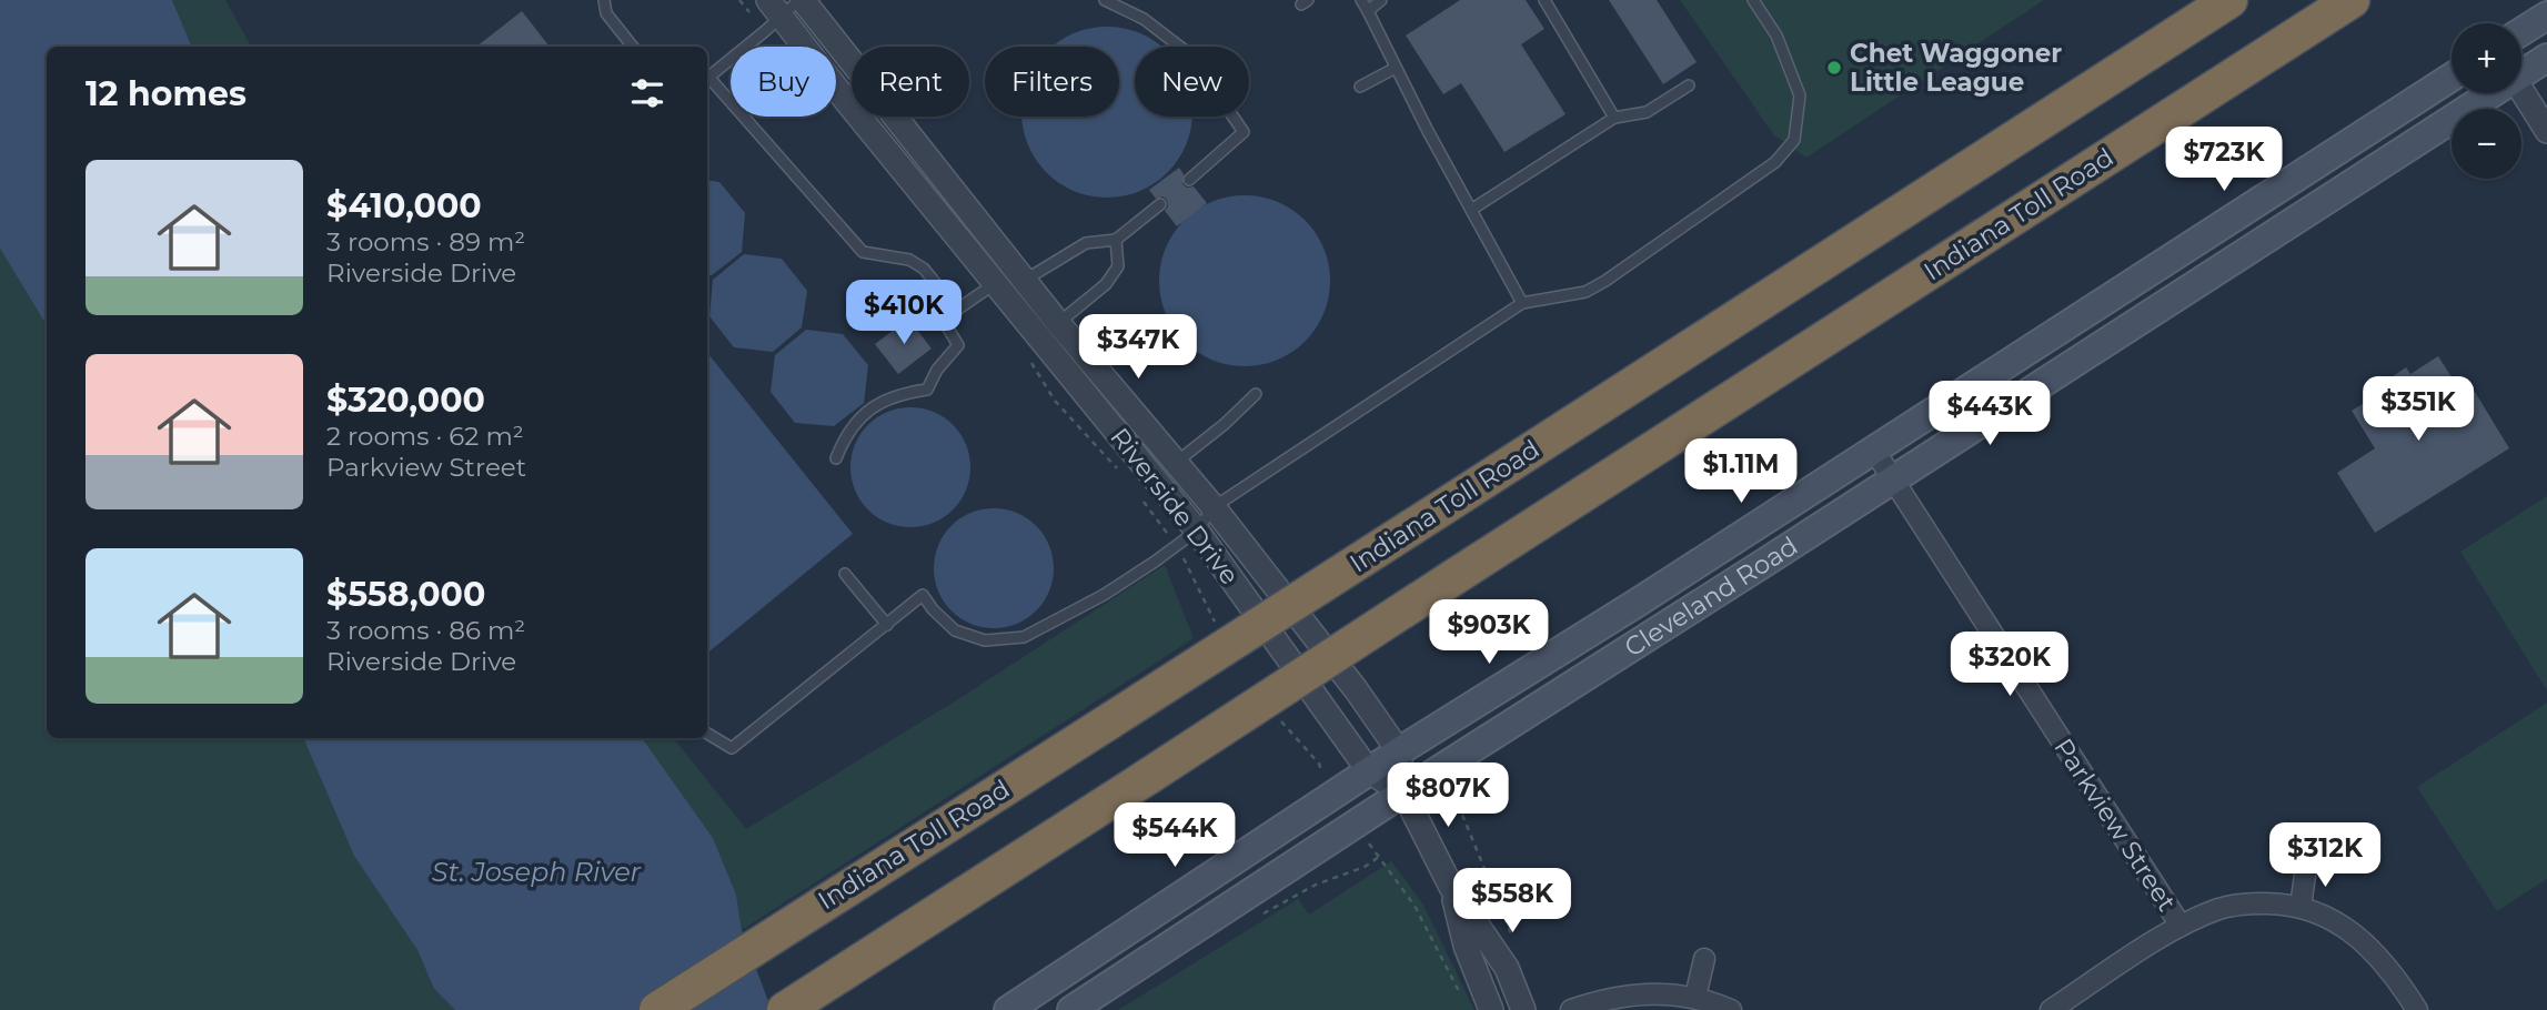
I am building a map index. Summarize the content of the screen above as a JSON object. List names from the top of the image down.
{
  "streets": {
    "highway": ["Indiana Toll Road"],
    "main road": ["Cleveland Road"],
    "street": ["Riverside Drive", "Parkview Street"]
  },
  "crossings": [
    ["Riverside Drive", "Cleveland Road"],
    ["Cleveland Road", "Parkview Street"]
  ],
  "water": ["St. Joseph River"],
  "places": ["Chet Waggoner Little League"],
  "page": {
    "map_buttons": ["+", "−"],
    "chip": [
      "Buy",
      "Rent",
      "Filters",
      "New"
    ],
    "heading": "12 homes",
    "price": [
      "$723K",
      "$410K",
      "$347K",
      "$351K",
      "$443K",
      "$1.11M",
      "$903K",
      "$320K",
      "$807K",
      "$544K",
      "$312K",
      "$558K"
    ],
    "list": [
      {
        "name": "$410,000",
        "note": "3 rooms · 89 m² · Riverside Drive"
      },
      {
        "name": "$320,000",
        "note": "2 rooms · 62 m² · Parkview Street"
      },
      {
        "name": "$558,000",
        "note": "3 rooms · 86 m² · Riverside Drive"
      }
    ]
  }
}
